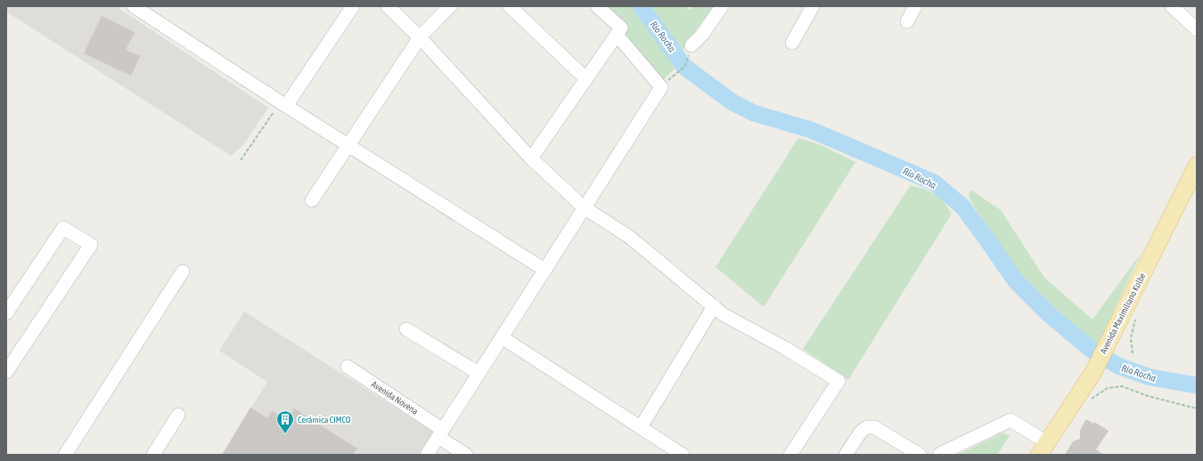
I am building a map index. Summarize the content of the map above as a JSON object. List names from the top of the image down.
{
  "streets": {
    "main road": ["Avenida Maximiliano Kolbe"],
    "street": ["Avenida Novena"]
  },
  "water": ["Río Rocha"],
  "places": {
    "building": ["Cerámica CIMCO"]
  }
}
